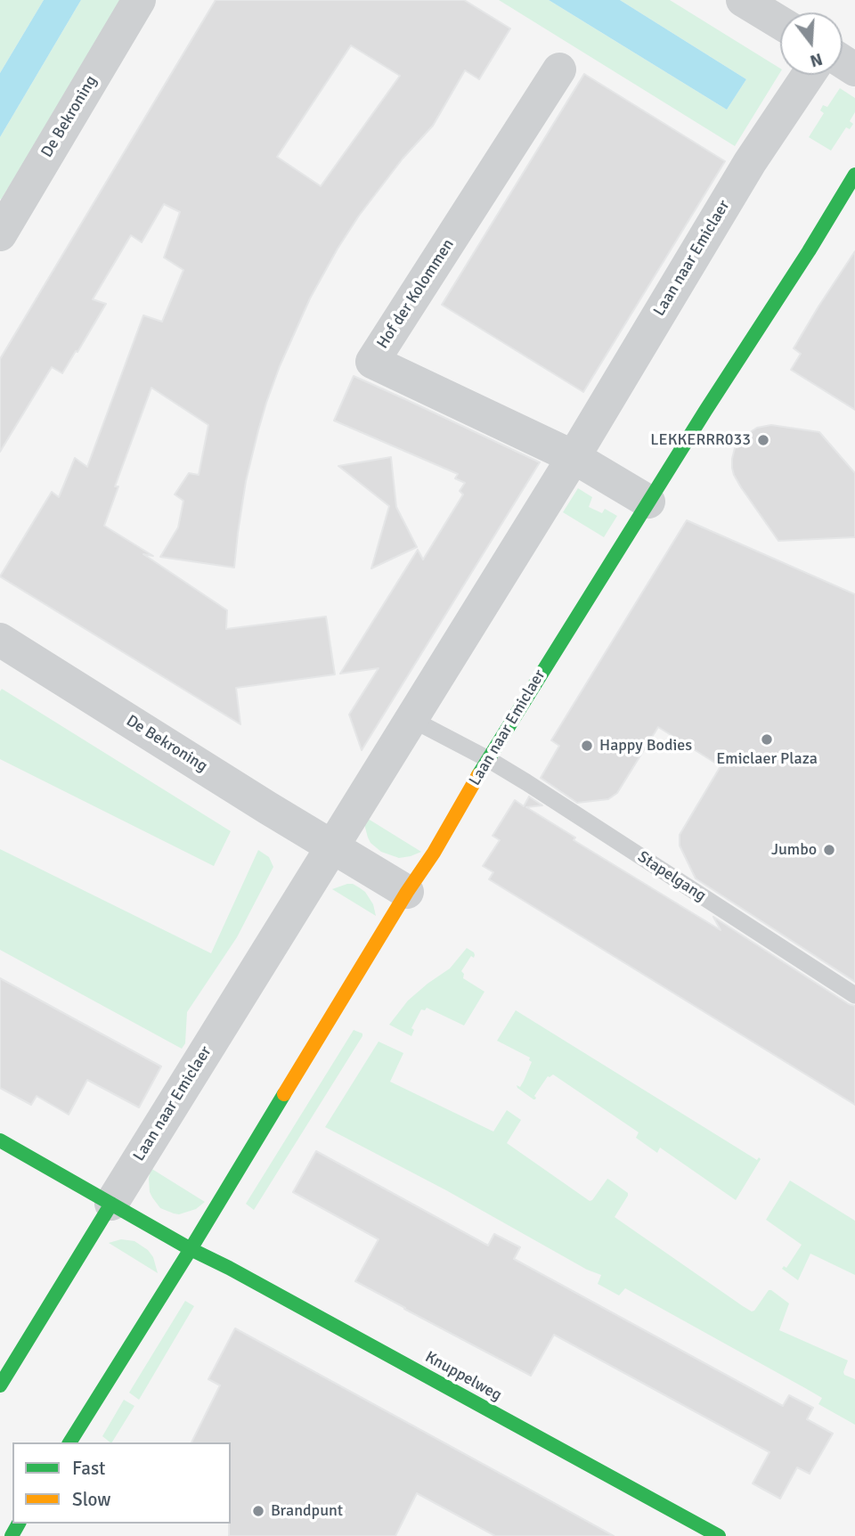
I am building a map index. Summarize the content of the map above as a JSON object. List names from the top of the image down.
{
  "streets": {
    "street": [
      "De Bekroning",
      "Laan naar Emiclaer",
      "Hof der Kolommen",
      "Knuppelweg"
    ],
    "lane": ["Stapelgang"]
  },
  "crossings": [
    ["De Bekroning", "Laan naar Emiclaer"],
    ["Laan naar Emiclaer", "Hof der Kolommen"],
    ["Laan naar Emiclaer", "Stapelgang"],
    ["Laan naar Emiclaer", "Knuppelweg"]
  ],
  "places": [
    "LEKKERRR033",
    "Emiclaer Plaza",
    "Happy Bodies",
    "Jumbo",
    "Brandpunt"
  ],
  "legend": ["Fast", "Slow"],
  "north": "bottom"
}
